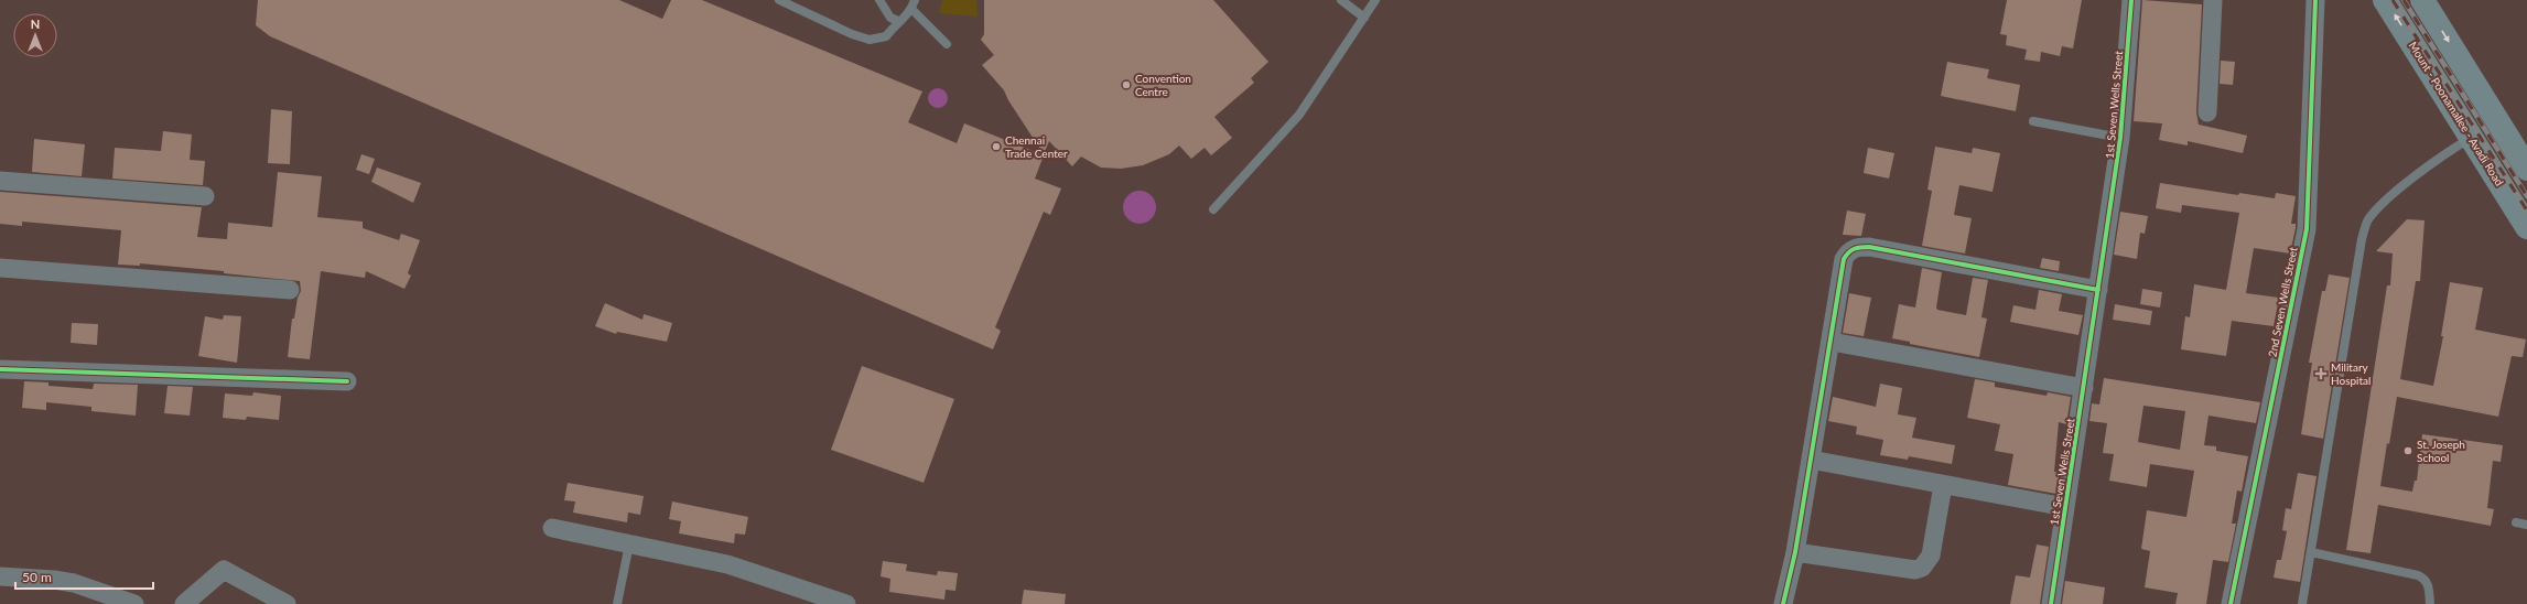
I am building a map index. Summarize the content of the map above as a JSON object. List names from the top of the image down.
{
  "streets": {
    "main road": ["Mount - Poonamallee - Avadi Road"],
    "street": ["1st Seven Wells Street", "2nd Seven Wells Street"]
  },
  "places": {
    "other": ["Convention Centre", "Chennai Trade Center", "St. Joseph School"],
    "health": ["Military Hospital"]
  },
  "scale_bar": "50 m",
  "north": "top"
}
